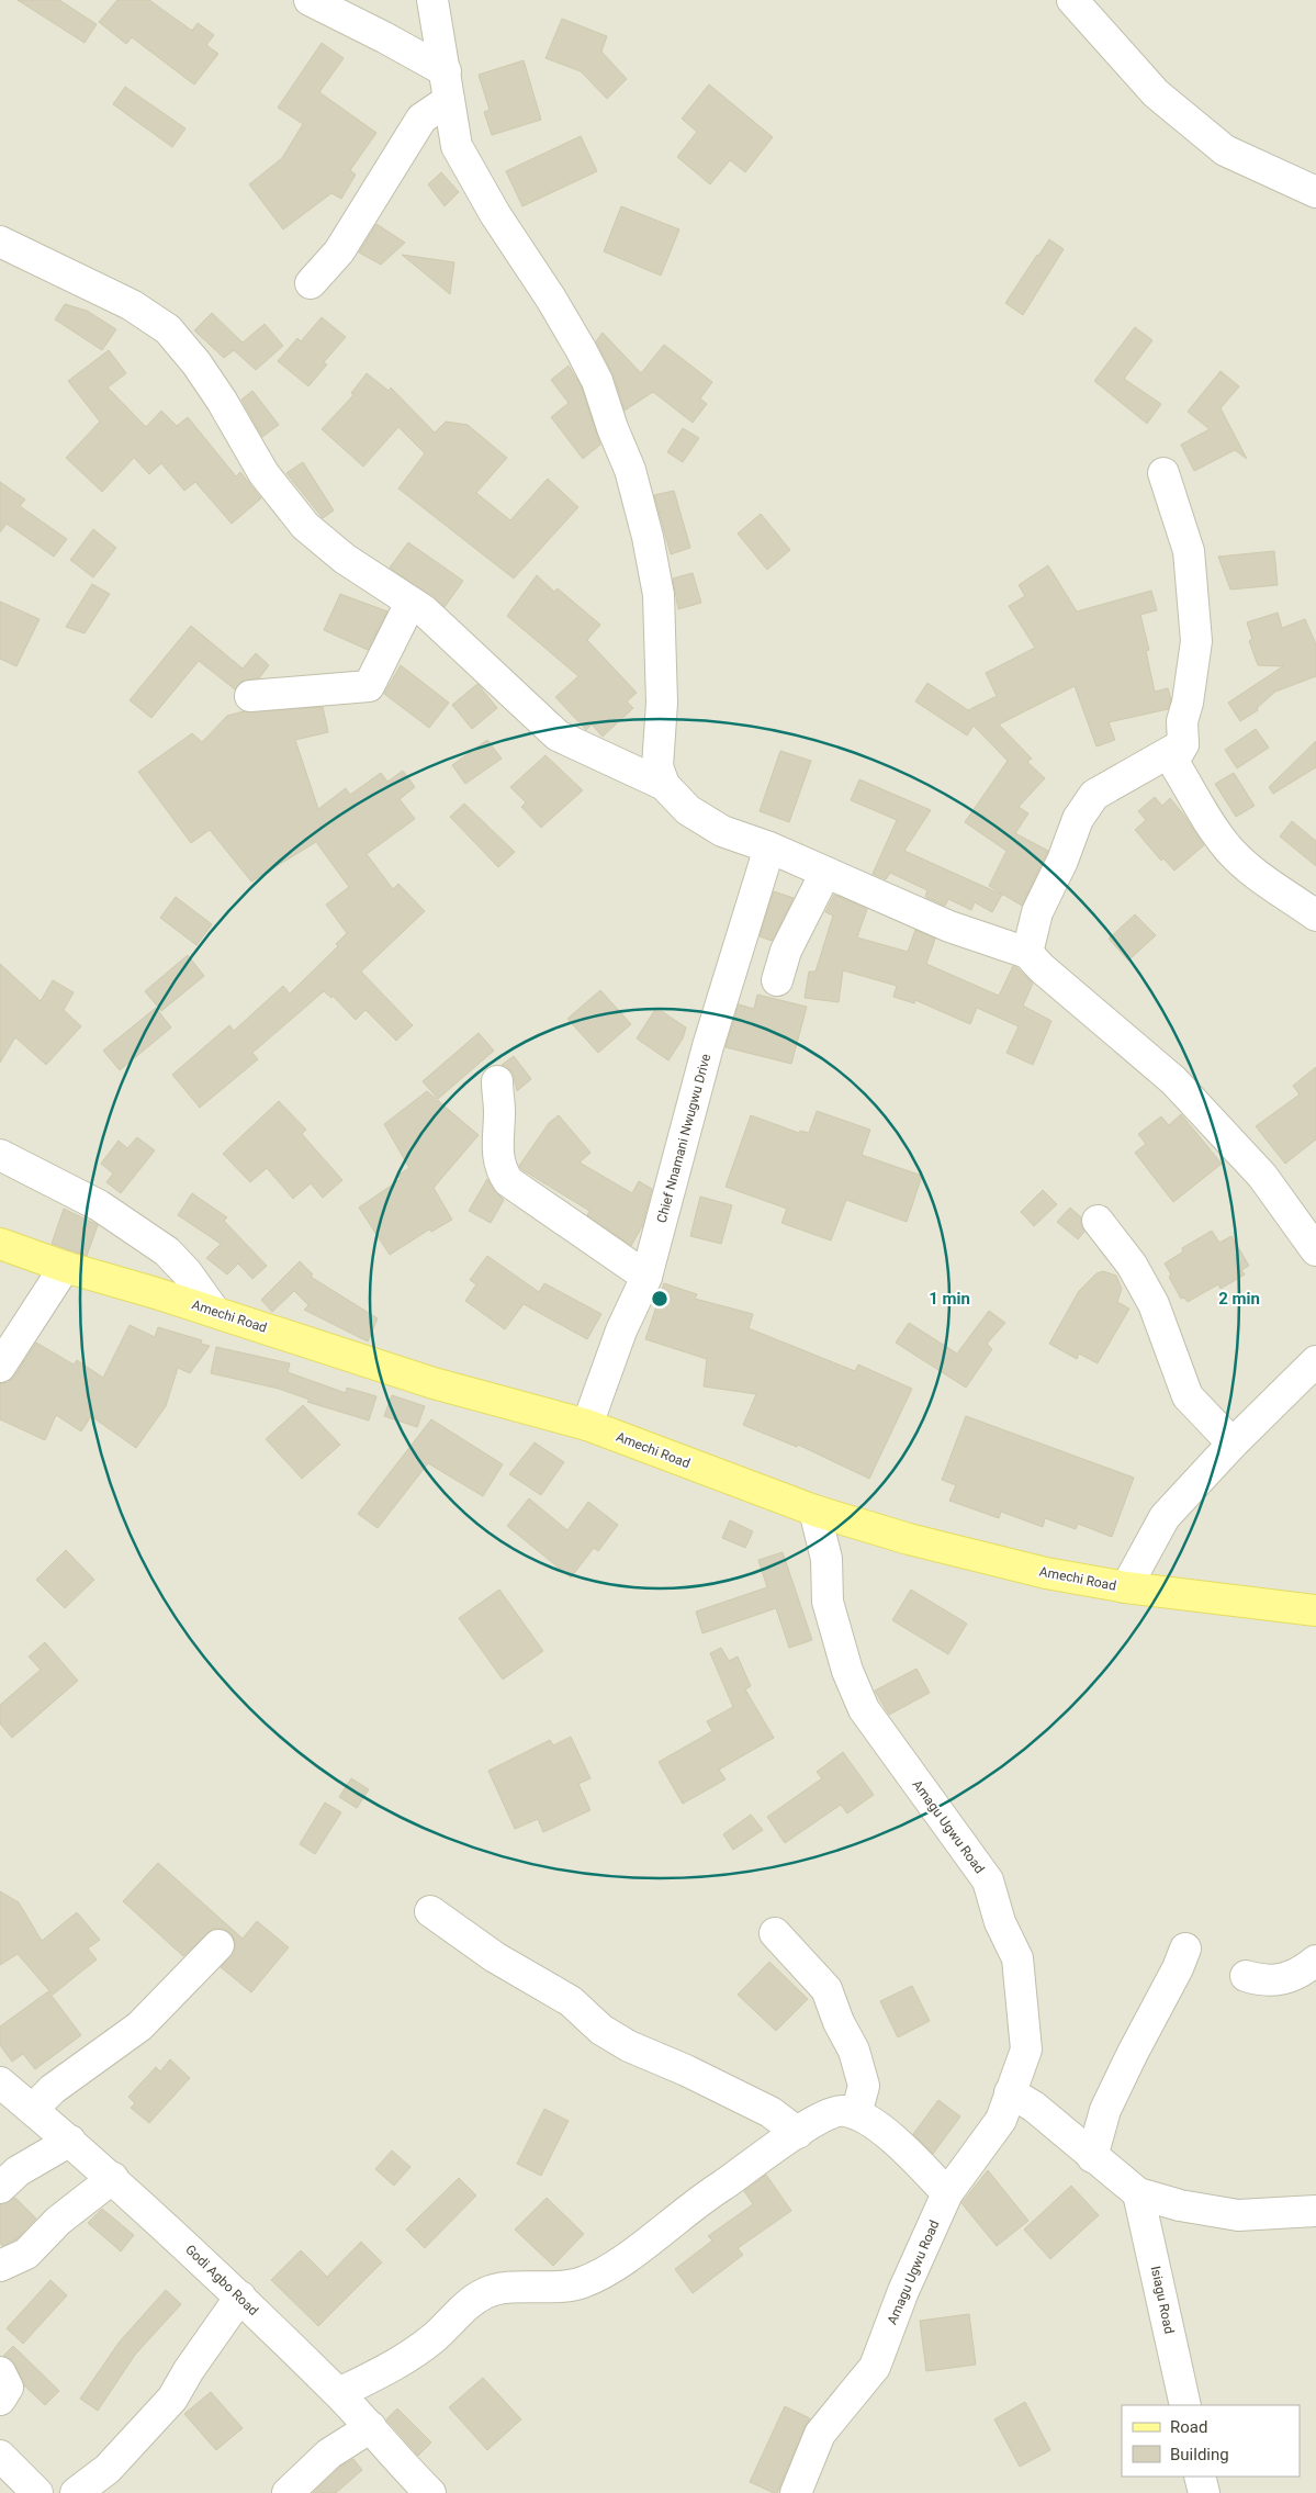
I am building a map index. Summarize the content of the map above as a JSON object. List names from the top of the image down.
{
  "streets": {
    "main road": ["Amechi Road"],
    "street": [
      "Chief Nnamani Nwugwu Drive",
      "Amagu Ugwu Road",
      "Godi Agbo Road",
      "Isiagu Road"
    ]
  },
  "crossings": [
    ["Chief Nnamani Nwugwu Drive", "Amechi Road"],
    ["Amechi Road", "Amagu Ugwu Road"]
  ],
  "legend": ["Road", "Building"],
  "rings": ["1 min", "2 min"]
}
